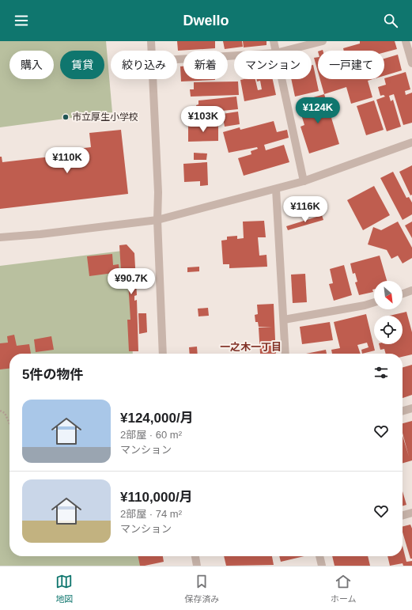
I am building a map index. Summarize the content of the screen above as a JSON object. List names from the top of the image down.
{
  "districts": ["一之木一丁目"],
  "places": ["市立厚生小学校"],
  "north": "bottom right",
  "page": {
    "header": "Dwello",
    "chip": [
      "購入",
      "賃貸",
      "絞り込み",
      "新着",
      "マンション",
      "一戸建て"
    ],
    "price": [
      "¥124K",
      "¥103K",
      "¥110K",
      "¥116K",
      "¥90.7K"
    ],
    "heading": "5件の物件",
    "list": [
      {
        "name": "¥124,000/月",
        "note": "2部屋 · 60 m² · マンション"
      },
      {
        "name": "¥110,000/月",
        "note": "2部屋 · 74 m² · マンション"
      }
    ],
    "tabs": ["地図", "保存済み", "ホーム"]
  }
}
